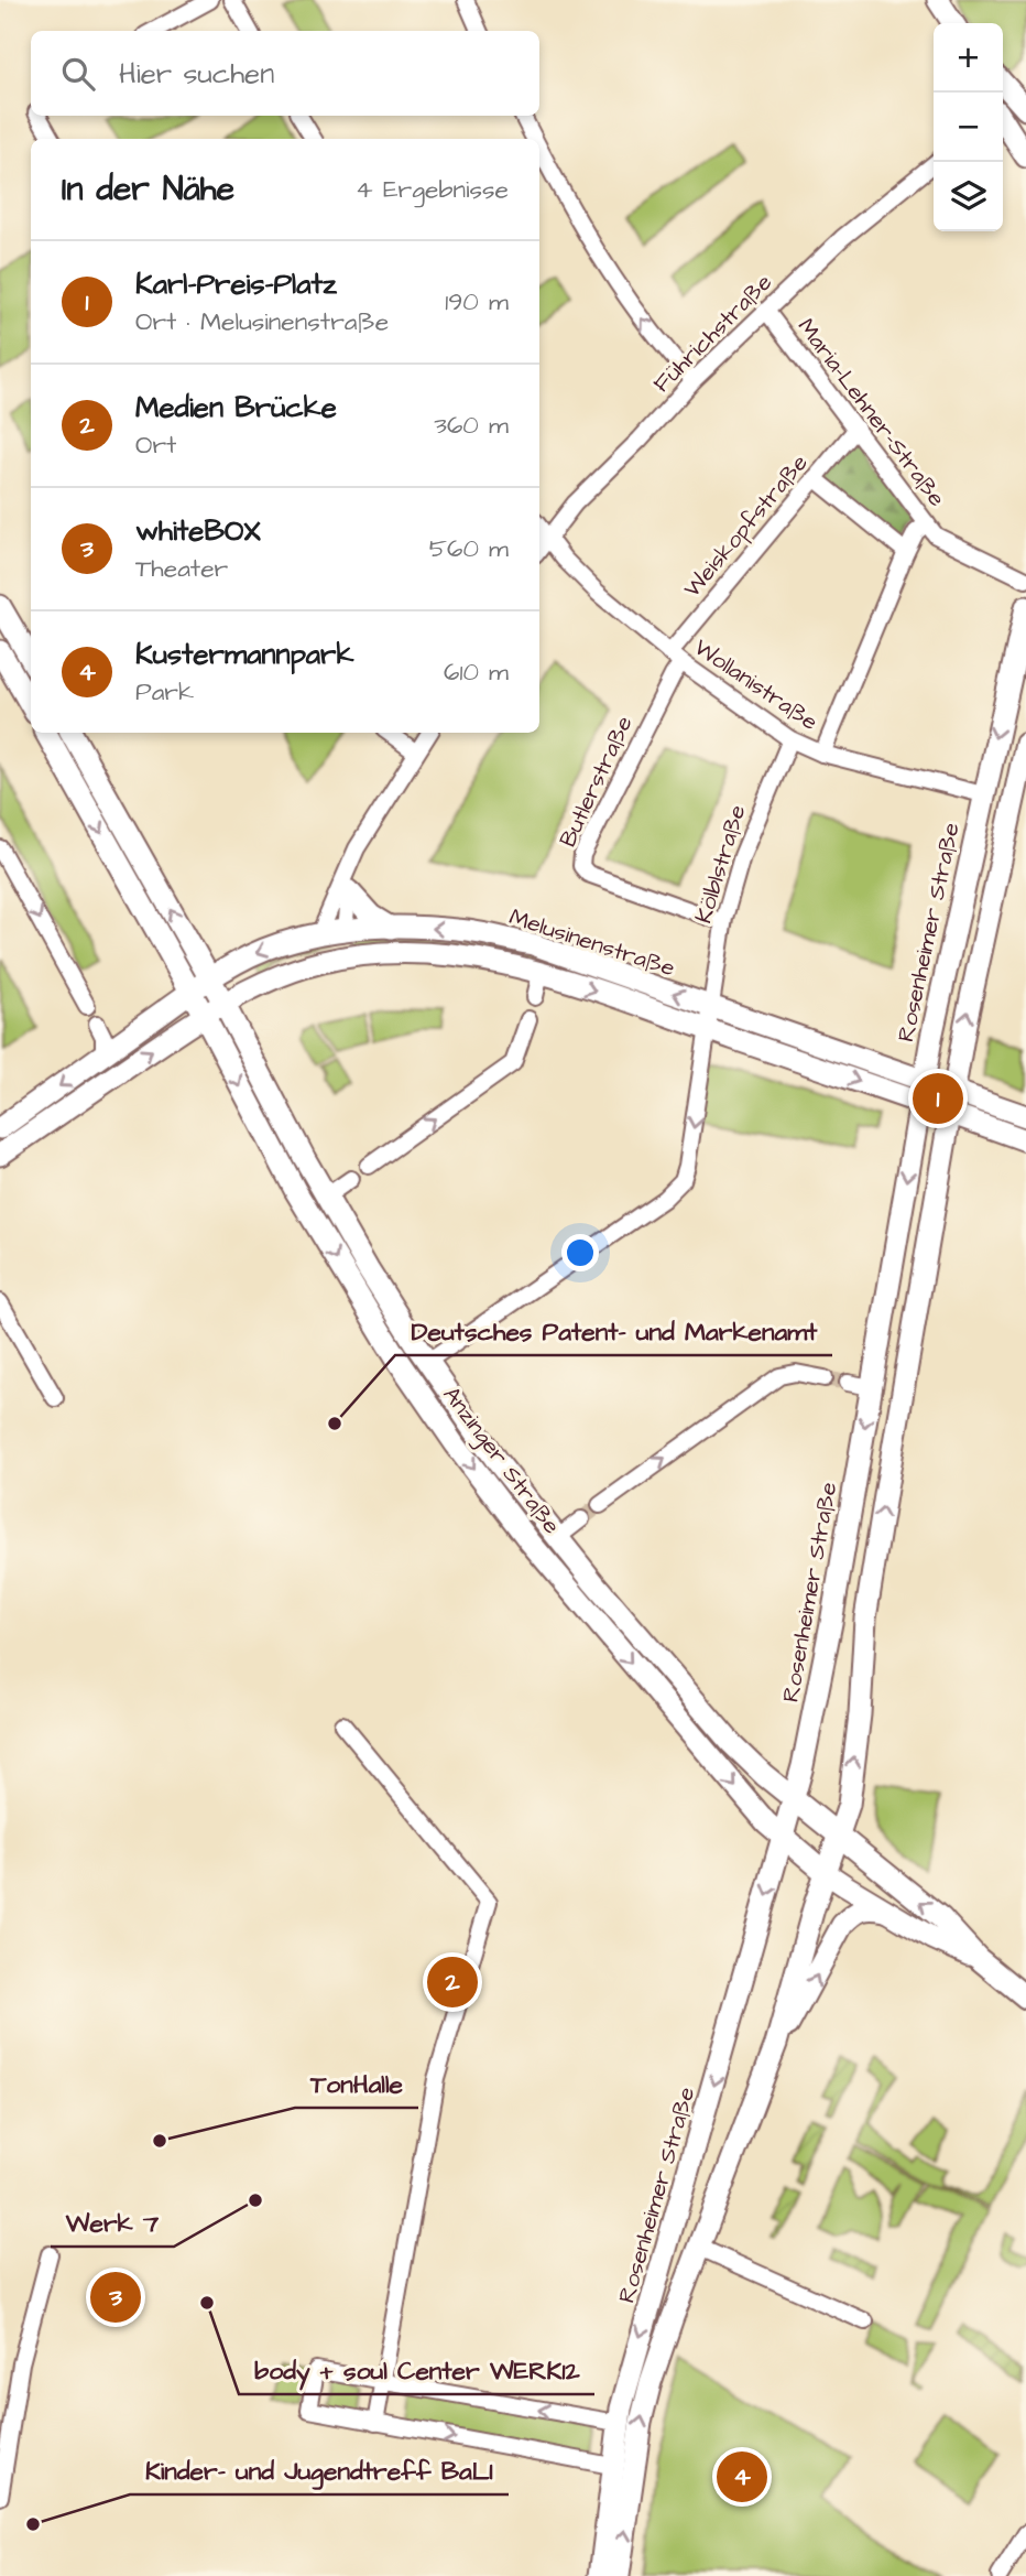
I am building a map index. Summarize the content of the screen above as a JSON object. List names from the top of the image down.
{
  "streets": {
    "main road": ["Rosenheimer Straße", "Melusinenstraße", "Anzinger Straße"],
    "street": [
      "Führichstraße",
      "Maria-Lehner-Straße",
      "Weiskopfstraße",
      "Wollanistraße",
      "Butlerstraße",
      "Kölblstraße"
    ]
  },
  "crossings": [
    ["Führichstraße", "Maria-Lehner-Straße"],
    ["Führichstraße", "Wollanistraße"],
    ["Maria-Lehner-Straße", "Weiskopfstraße"],
    ["Weiskopfstraße", "Wollanistraße"],
    ["Weiskopfstraße", "Butlerstraße"],
    ["Wollanistraße", "Butlerstraße"],
    ["Wollanistraße", "Kölblstraße"],
    ["Wollanistraße", "Rosenheimer Straße"],
    ["Butlerstraße", "Kölblstraße"],
    ["Kölblstraße", "Melusinenstraße"],
    ["Kölblstraße", "Anzinger Straße"],
    ["Rosenheimer Straße", "Melusinenstraße"],
    ["Rosenheimer Straße", "Anzinger Straße"],
    ["Melusinenstraße", "Anzinger Straße"]
  ],
  "one_way": ["Kölblstraße"],
  "places": [
    "Deutsches Patent- und Markenamt",
    "TonHalle",
    "Werk 7",
    "body + soul Center WERK12",
    "Kinder- und Jugendtreff BaLI"
  ],
  "page": {
    "map_buttons": ["+", "−"],
    "search": "Hier suchen",
    "heading": ["In der Nähe", "4 Ergebnisse"],
    "list": [
      {
        "mark": "1",
        "name": "Karl-Preis-Platz",
        "note": "Ort · Melusinenstraße",
        "value": "190 m"
      },
      {
        "mark": "2",
        "name": "Medien Brücke",
        "note": "Ort",
        "value": "360 m"
      },
      {
        "mark": "3",
        "name": "whiteBOX",
        "note": "Theater",
        "value": "560 m"
      },
      {
        "mark": "4",
        "name": "Kustermannpark",
        "note": "Park",
        "value": "610 m"
      }
    ],
    "pins": [
      "1",
      "2",
      "3",
      "4"
    ]
  }
}
